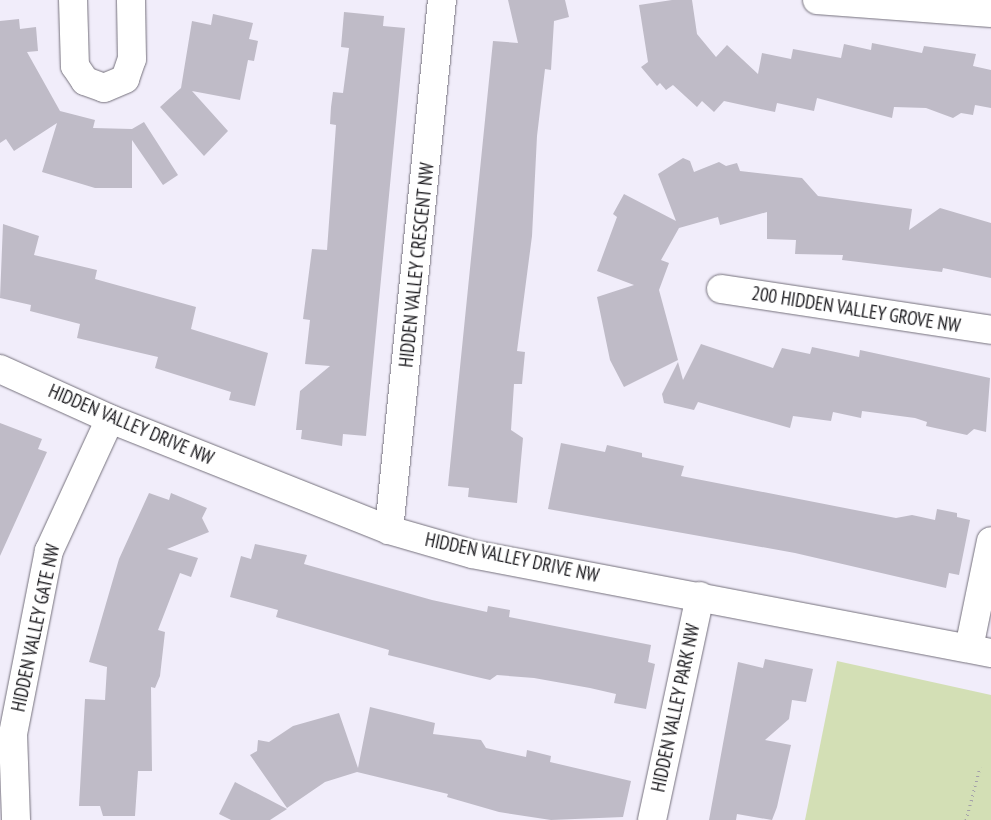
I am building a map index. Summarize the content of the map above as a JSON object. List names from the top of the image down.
{
  "streets": {
    "street": [
      "HIDDEN VALLEY CRESCENT NW",
      "200 HIDDEN VALLEY GROVE NW",
      "HIDDEN VALLEY DRIVE NW",
      "HIDDEN VALLEY GATE NW",
      "HIDDEN VALLEY PARK NW"
    ]
  },
  "crossings": [
    ["HIDDEN VALLEY CRESCENT NW", "HIDDEN VALLEY DRIVE NW"],
    ["HIDDEN VALLEY DRIVE NW", "HIDDEN VALLEY GATE NW"],
    ["HIDDEN VALLEY DRIVE NW", "HIDDEN VALLEY PARK NW"]
  ]
}
